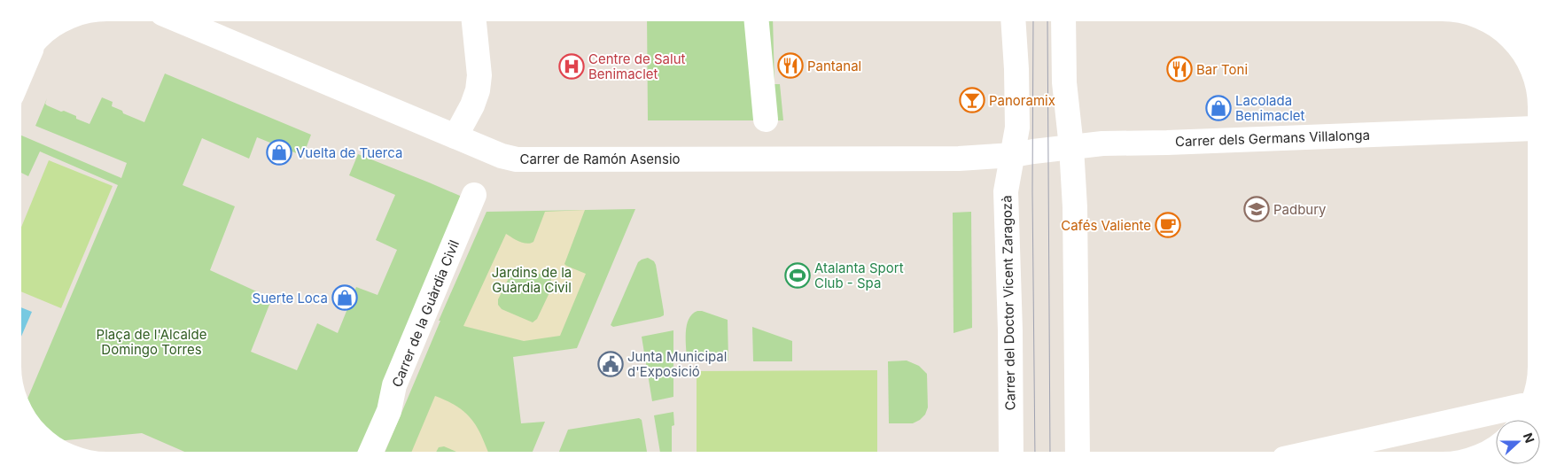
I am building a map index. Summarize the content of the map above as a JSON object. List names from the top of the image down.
{
  "streets": {
    "street": [
      "Carrer dels Germans Villalonga",
      "Carrer de Ramón Asensio",
      "Carrer del Doctor Vicent Zaragozà",
      "Carrer de la Guàrdia Civil"
    ]
  },
  "crossings": [
    ["Carrer dels Germans Villalonga", "Carrer de Ramón Asensio"],
    ["Carrer dels Germans Villalonga", "Carrer del Doctor Vicent Zaragozà"],
    ["Carrer de Ramón Asensio", "Carrer del Doctor Vicent Zaragozà"]
  ],
  "parks": ["Jardins de la Guàrdia Civil", "Plaça de l'Alcalde Domingo Torres"],
  "places": {
    "restaurant": ["Pantanal", "Bar Toni"],
    "hospital": ["Centre de Salut Benimaclet"],
    "bar": ["Panoramix"],
    "shop": ["Lacolada Benimaclet", "Vuelta de Tuerca", "Suerte Loca"],
    "school or university": ["Padbury"],
    "cafe": ["Cafés Valiente"],
    "sports": ["Atalanta Sport Club - Spa"],
    "public building": ["Junta Municipal d'Exposició"]
  },
  "north": "right"
}
